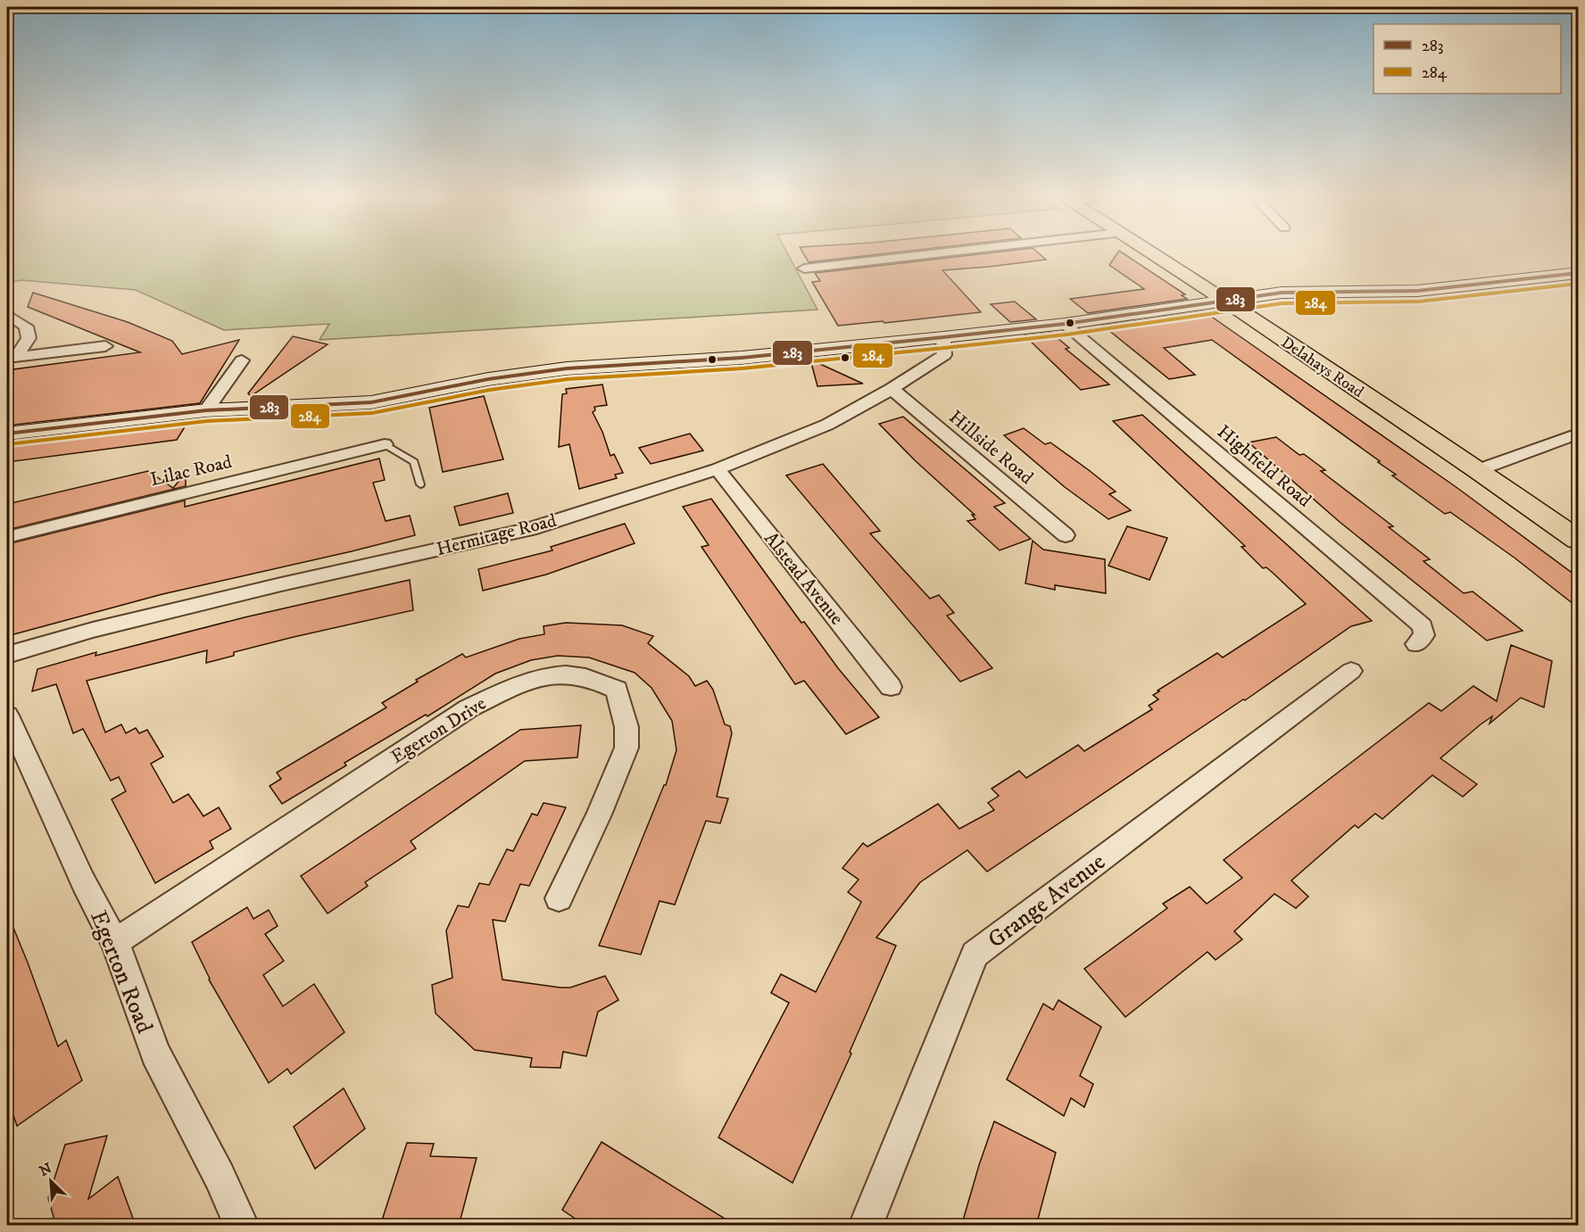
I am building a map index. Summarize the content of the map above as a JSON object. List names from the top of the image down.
{
  "streets": {
    "main road": ["Delahays Road"],
    "street": [
      "Hillside Road",
      "Highfield Road",
      "Lilac Road",
      "Hermitage Road",
      "Alstead Avenue",
      "Egerton Drive",
      "Grange Avenue",
      "Egerton Road"
    ]
  },
  "crossings": [
    ["Hillside Road", "Hermitage Road"],
    ["Hermitage Road", "Alstead Avenue"],
    ["Egerton Drive", "Egerton Road"]
  ],
  "lines": ["transit line 283", "transit line 284"],
  "legend": ["283", "284"],
  "north": "top left"
}
